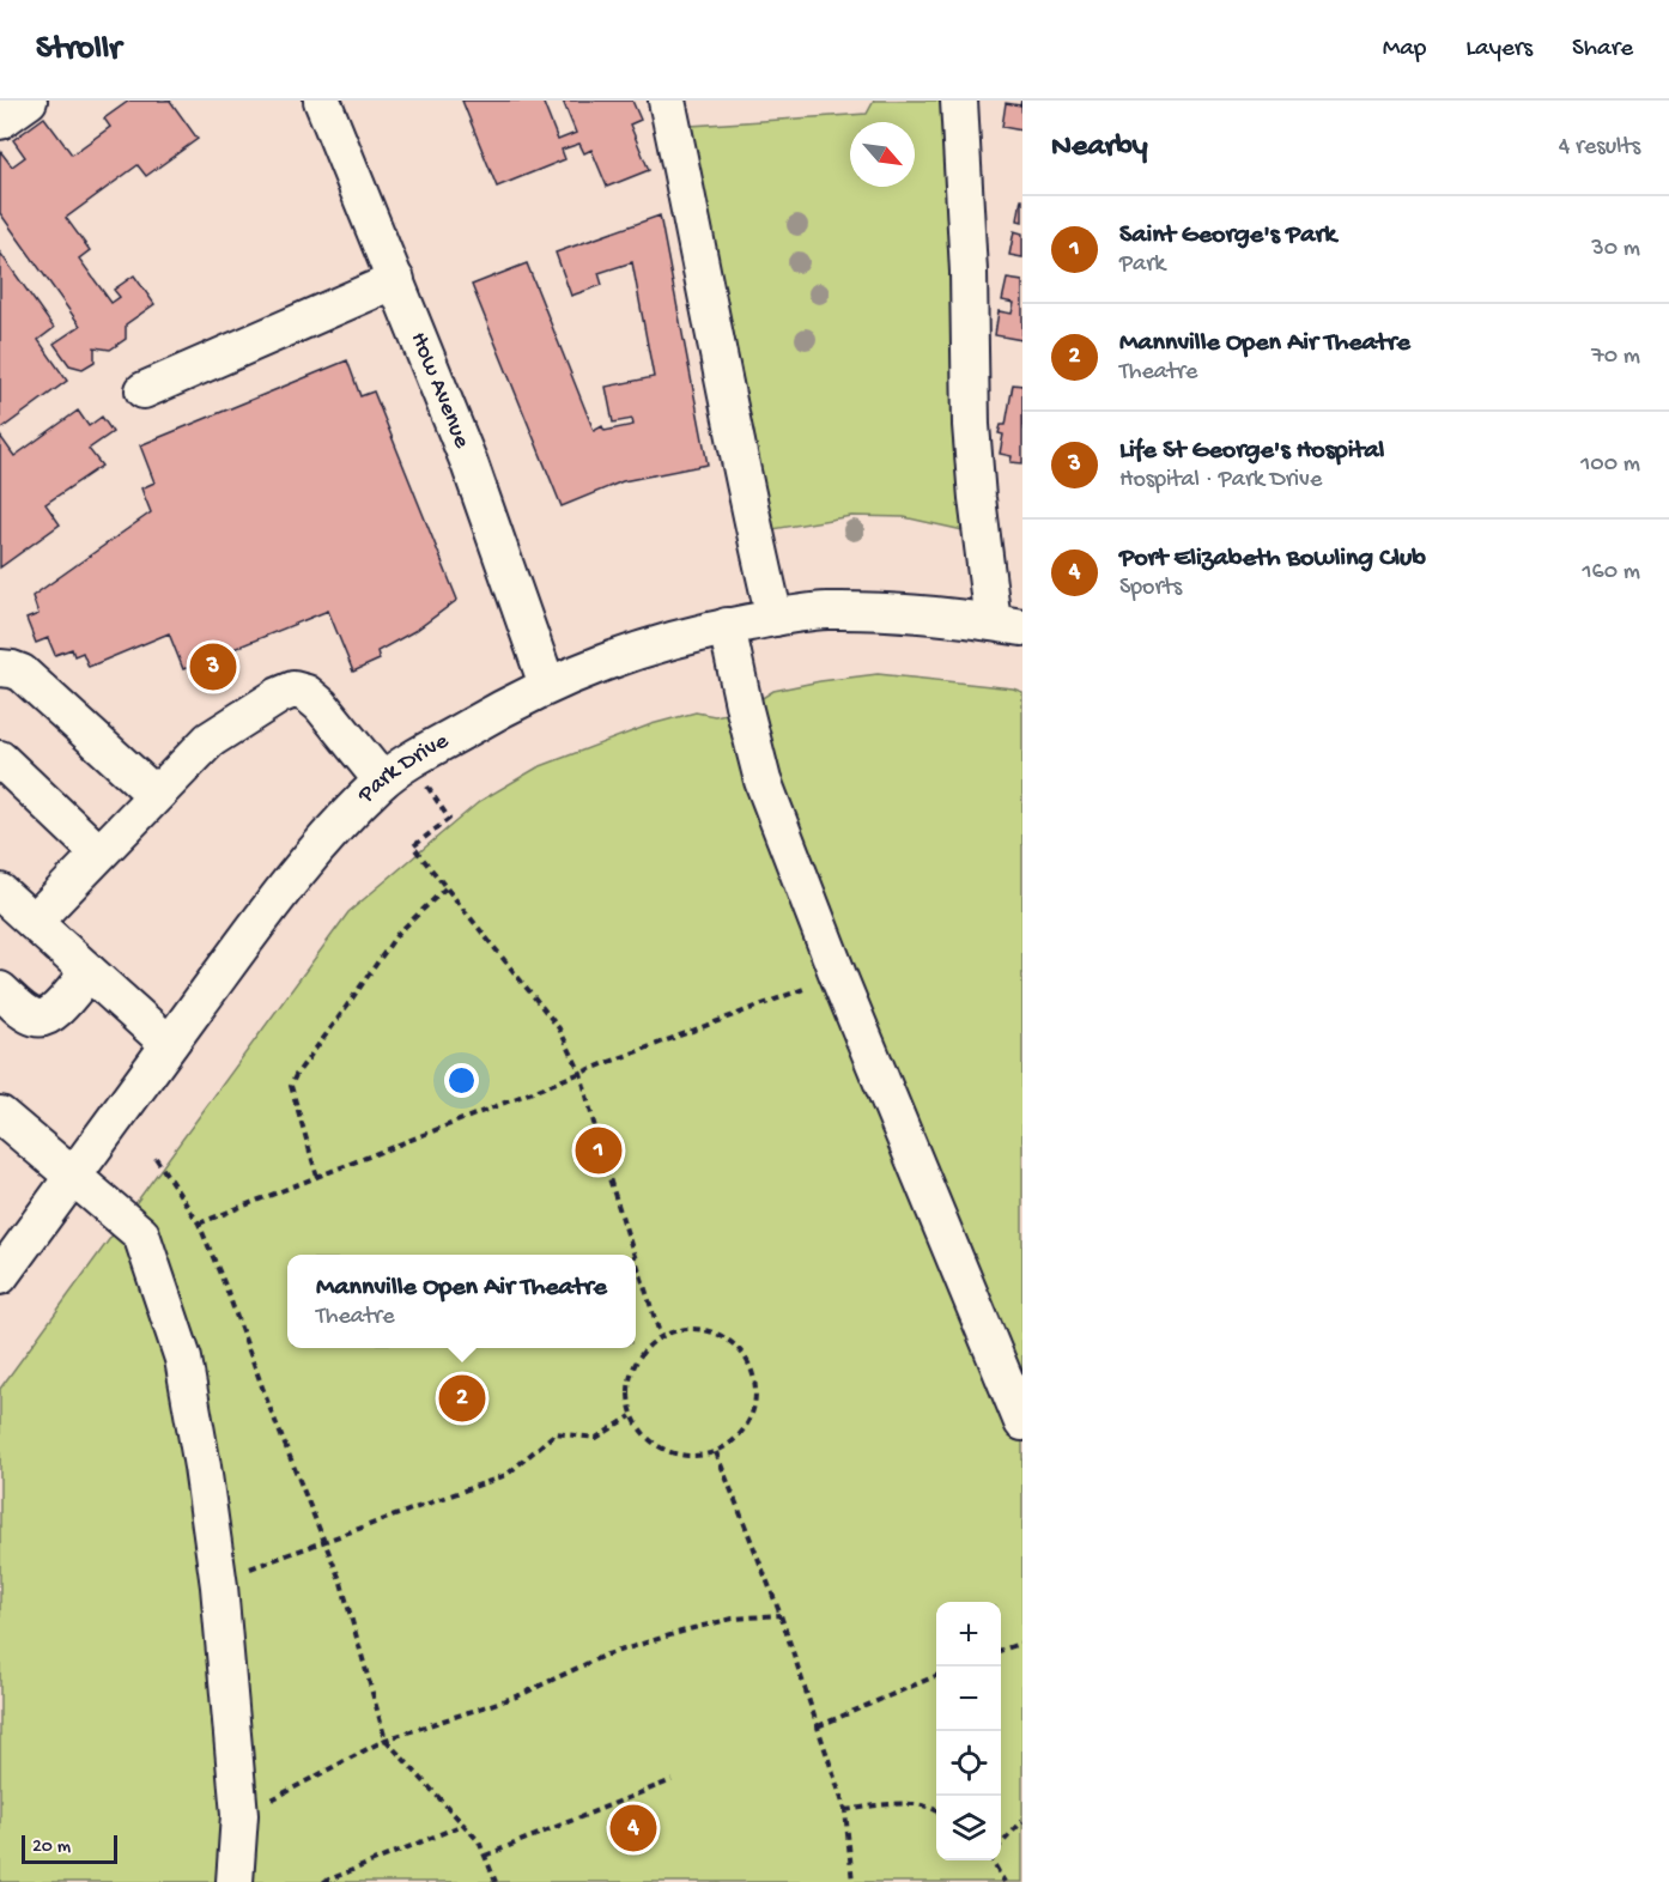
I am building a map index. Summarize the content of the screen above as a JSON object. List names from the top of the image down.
{
  "streets": {
    "street": ["How Avenue", "Park Drive"]
  },
  "crossings": [
    ["How Avenue", "Park Drive"]
  ],
  "scale_bar": "20 m",
  "north": "bottom right",
  "page": {
    "header": "Strollr",
    "nav": ["Map", "Layers", "Share"],
    "heading": ["Nearby", "4 results"],
    "list": [
      {
        "mark": "1",
        "name": "Saint George's Park",
        "note": "Park",
        "value": "30 m"
      },
      {
        "mark": "2",
        "name": "Mannville Open Air Theatre",
        "note": "Theatre",
        "value": "70 m"
      },
      {
        "mark": "3",
        "name": "Life St George's Hospital",
        "note": "Hospital · Park Drive",
        "value": "100 m"
      },
      {
        "mark": "4",
        "name": "Port Elizabeth Bowling Club",
        "note": "Sports",
        "value": "160 m"
      }
    ],
    "pins": [
      "3",
      "1",
      "2",
      "4"
    ],
    "popup": ["Mannville Open Air Theatre", "Theatre"],
    "map_buttons": ["+", "−"],
    "scale": "20 m"
  }
}
